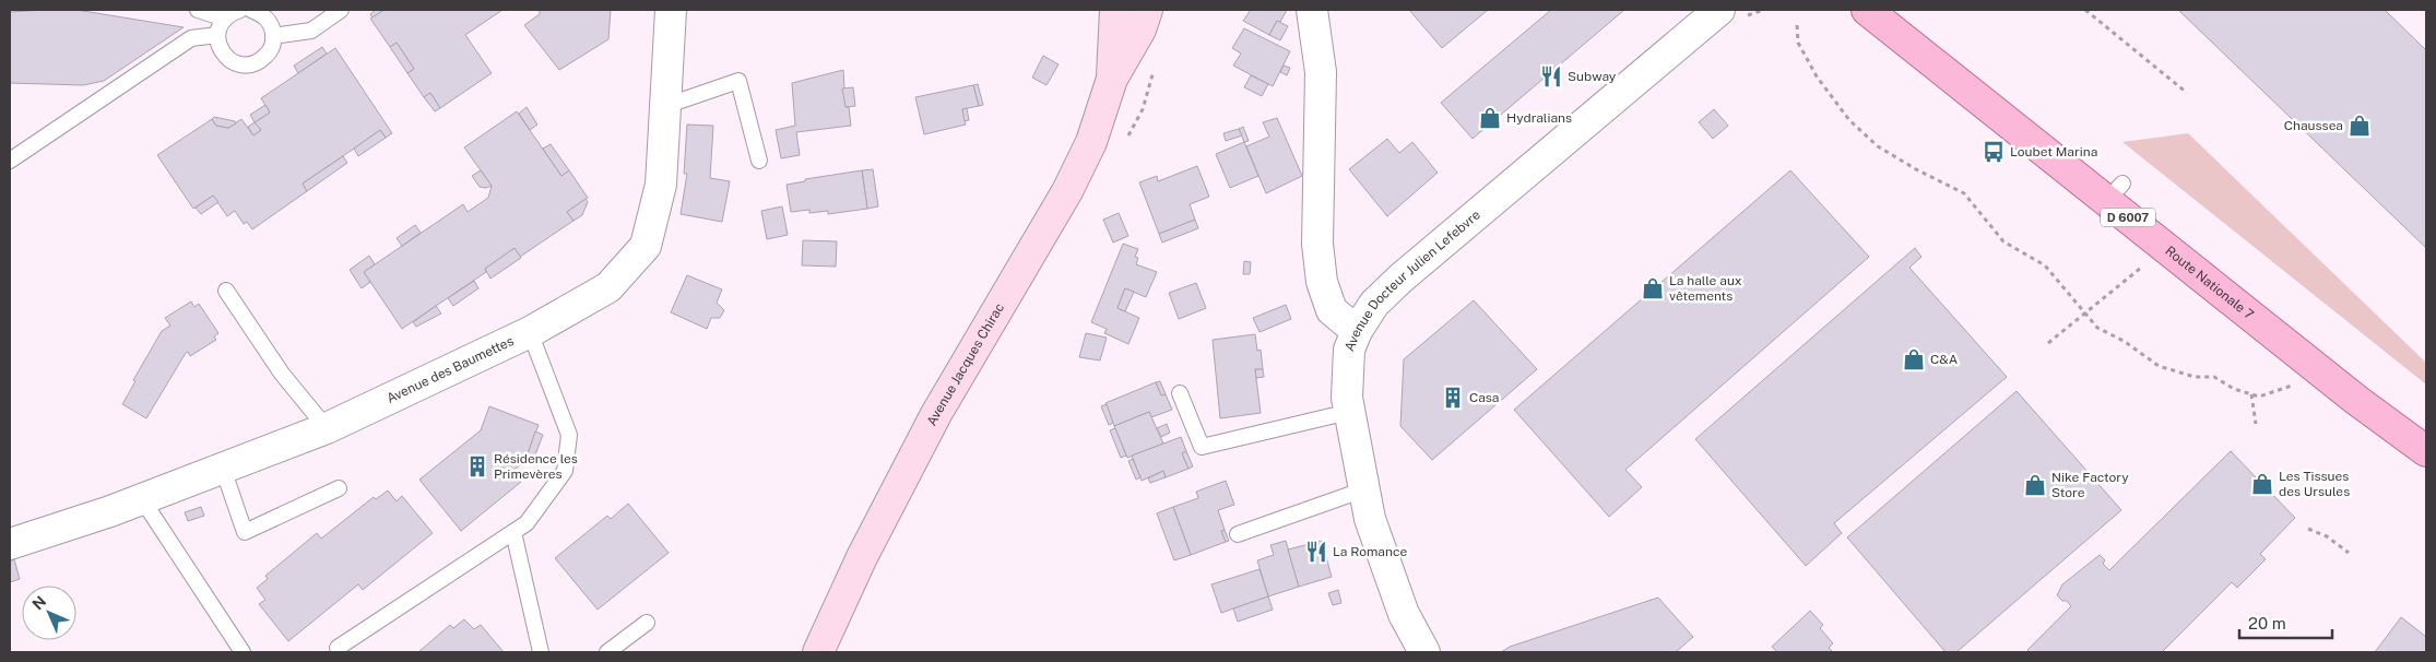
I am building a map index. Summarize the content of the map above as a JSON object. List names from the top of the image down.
{
  "streets": {
    "main road": ["D 6007", "Route Nationale 7", "Avenue Jacques Chirac"],
    "street": ["Avenue Docteur Julien Lefebvre", "Avenue des Baumettes"]
  },
  "places": {
    "restaurant": ["Subway", "La Romance"],
    "shop": [
      "Hydralians",
      "Chaussea",
      "La halle aux vêtements",
      "C&A",
      "Les Tissues des Ursules",
      "Nike Factory Store"
    ],
    "bus stop": ["Loubet Marina"],
    "building": ["Casa", "Résidence les Primevères"]
  },
  "scale_bar": "20 m",
  "north": "top left"
}
